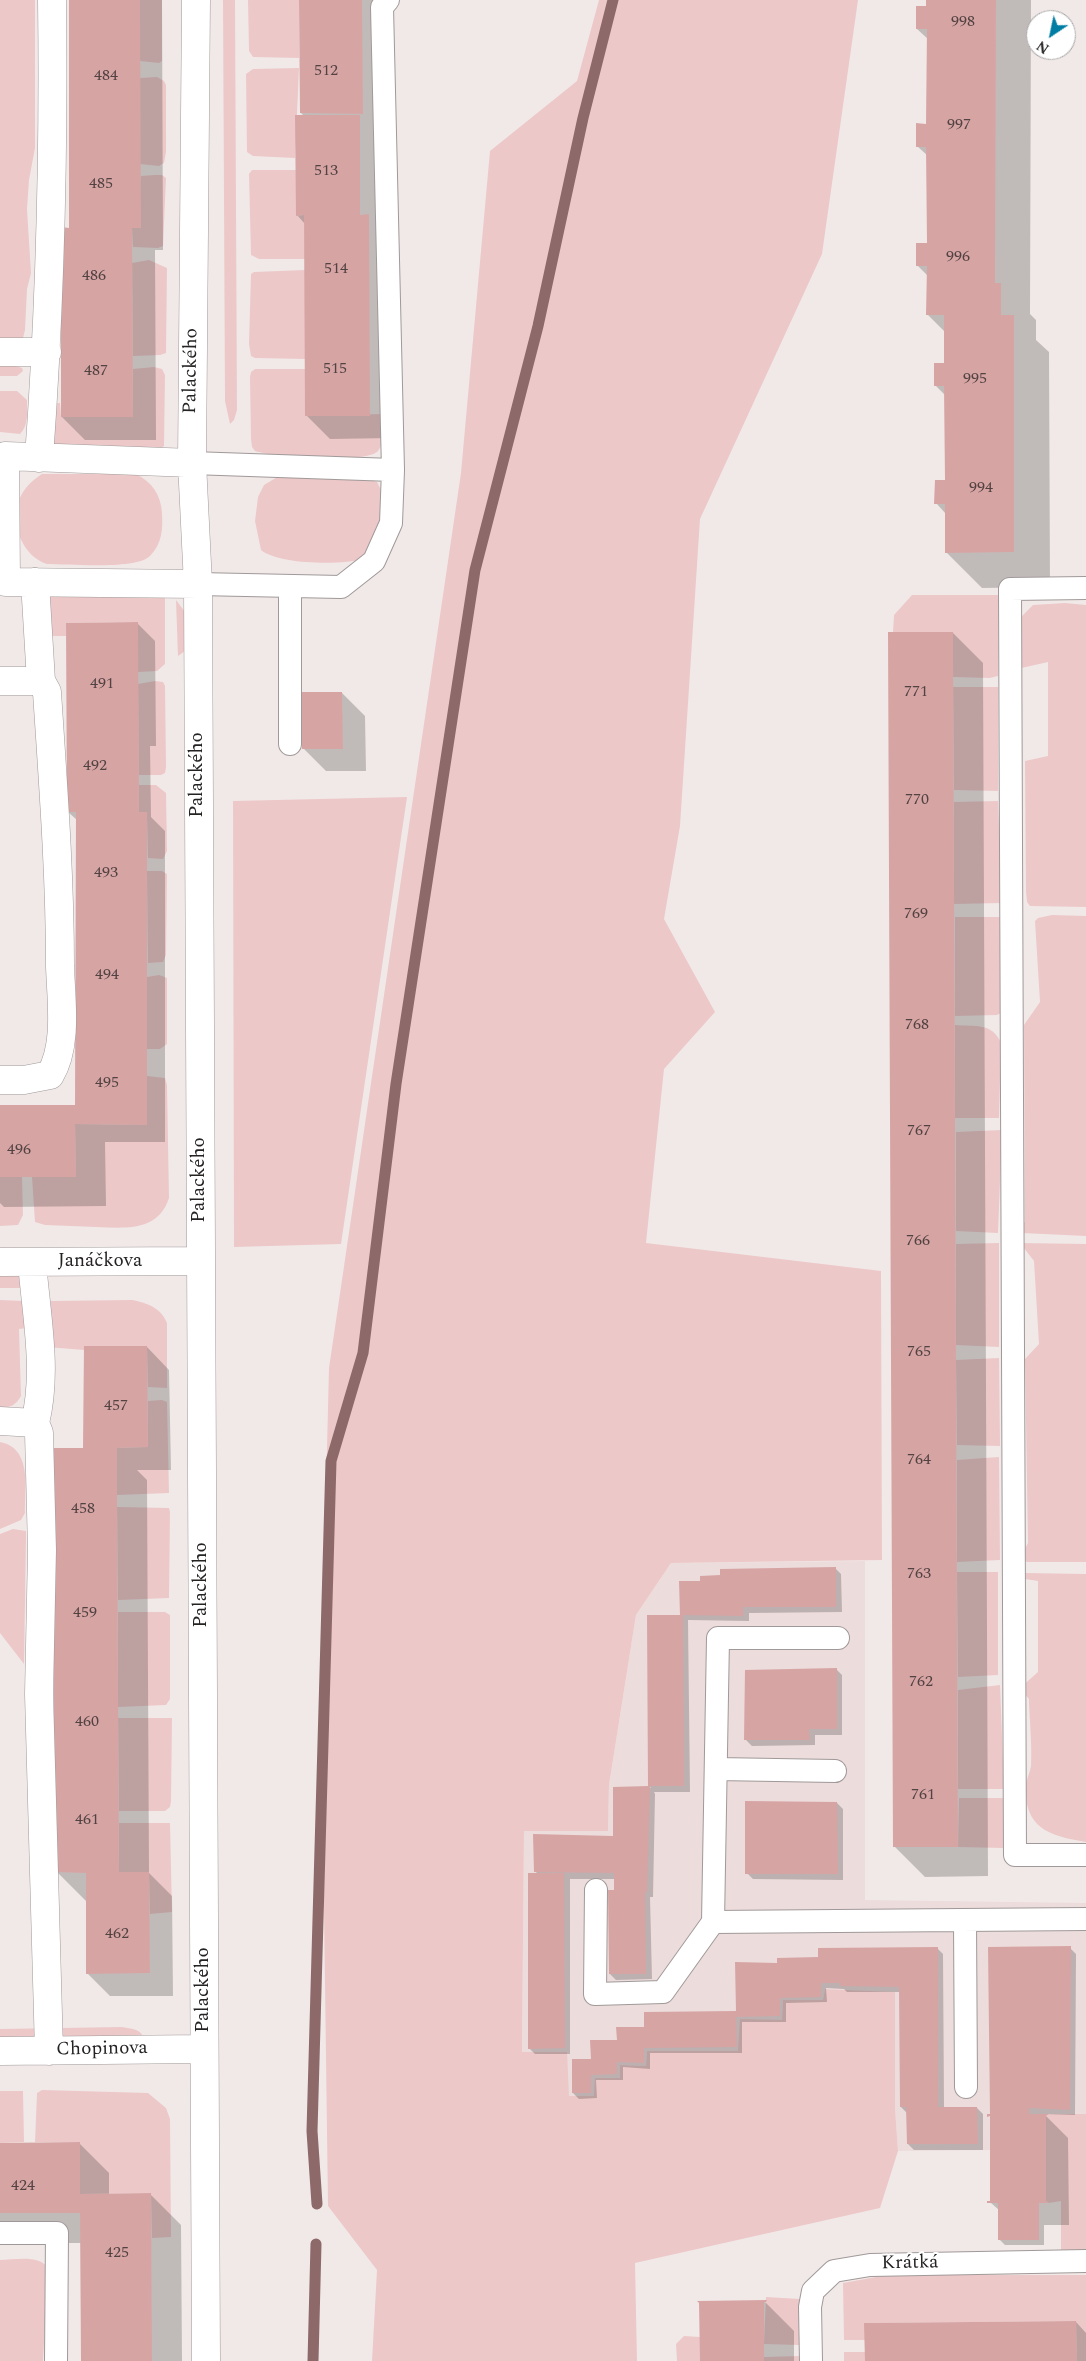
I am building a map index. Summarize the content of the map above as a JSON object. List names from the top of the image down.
{
  "streets": {
    "street": ["Palackého", "Janáčkova", "Chopinova"],
    "lane": ["Krátká"]
  },
  "crossings": [
    ["Palackého", "Janáčkova"],
    ["Palackého", "Chopinova"]
  ],
  "house_numbers": [
    "998",
    "512",
    "484",
    "997",
    "513",
    "485",
    "996",
    "514",
    "486",
    "515",
    "487",
    "995",
    "994",
    "491",
    "771",
    "492",
    "770",
    "493",
    "769",
    "494",
    "768",
    "495",
    "767",
    "496",
    "766",
    "765",
    "457",
    "764",
    "458",
    "763",
    "459",
    "762",
    "460",
    "761",
    "461",
    "462",
    "424",
    "425"
  ],
  "north": "bottom left"
}
